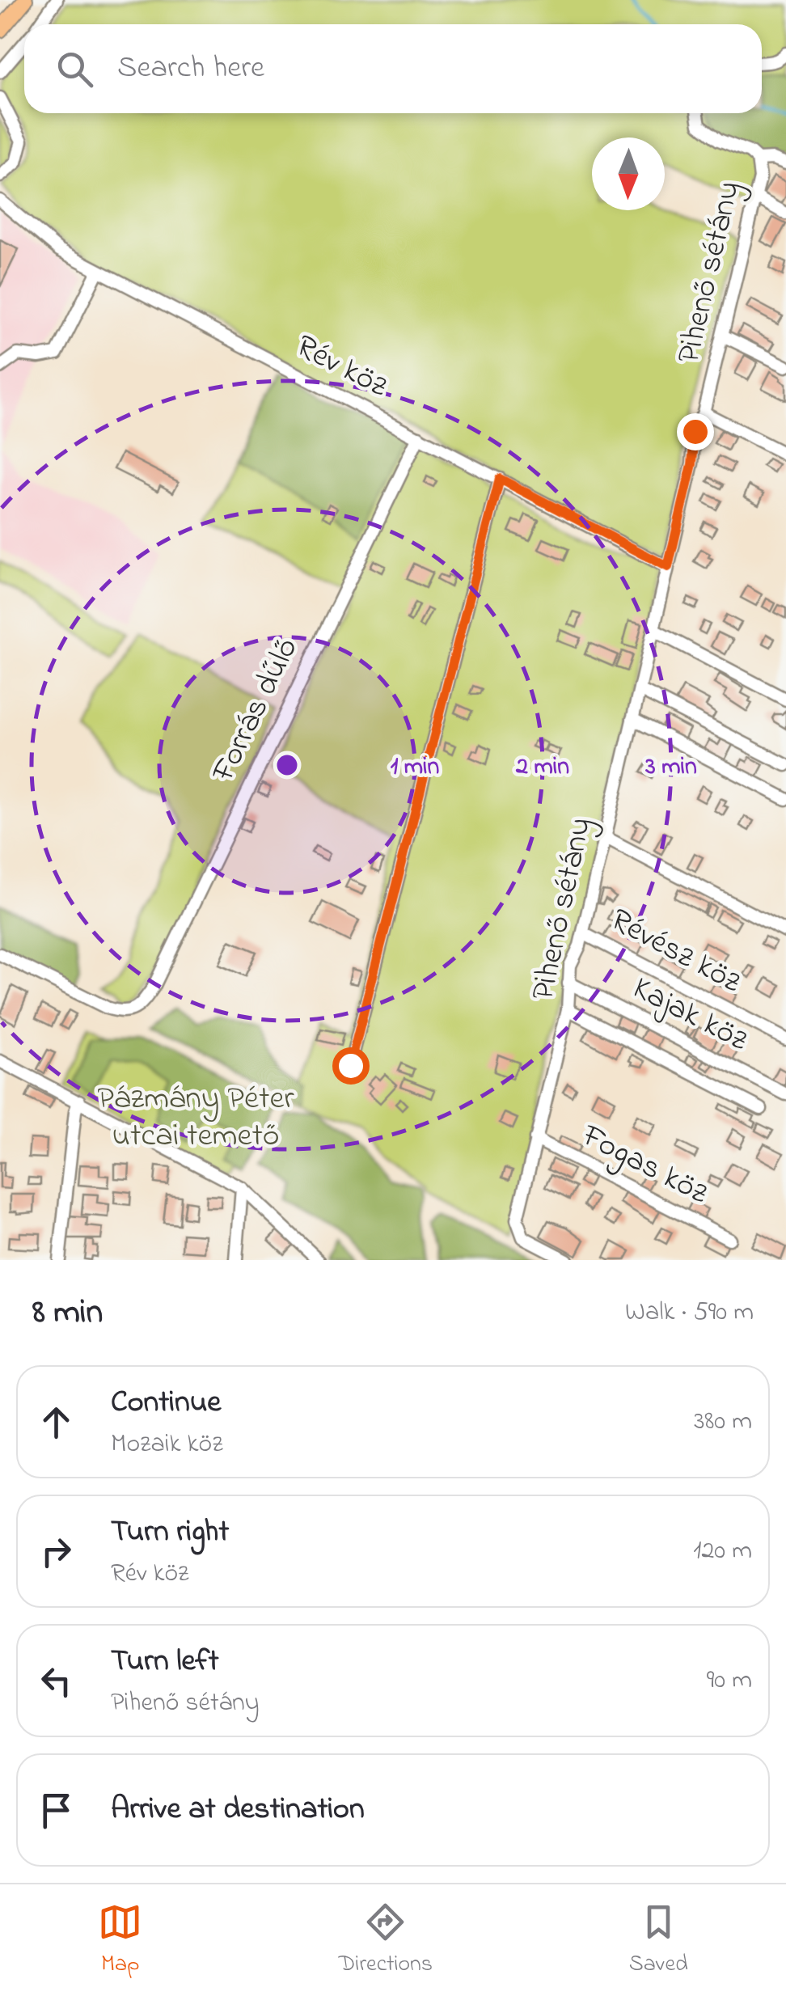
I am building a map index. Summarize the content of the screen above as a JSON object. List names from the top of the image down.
{
  "streets": {
    "street": [
      "Pihenő sétány",
      "Rév köz",
      "Forrás dűlő",
      "Révész köz",
      "Kajak köz",
      "Fogas köz"
    ]
  },
  "crossings": [
    ["Pihenő sétány", "Rév köz"],
    ["Pihenő sétány", "Révész köz"],
    ["Pihenő sétány", "Kajak köz"],
    ["Pihenő sétány", "Fogas köz"],
    ["Rév köz", "Forrás dűlő"]
  ],
  "parks": ["Pázmány Péter utcai temető"],
  "north": "bottom",
  "page": {
    "search": "Search here",
    "heading": ["8 min", "Walk · 590 m"],
    "list": [
      ["Continue", "Mozaik köz", "380 m"],
      ["Turn right", "Rév köz", "120 m"],
      ["Turn left", "Pihenő sétány", "90 m"],
      "Arrive at destination"
    ],
    "nav": ["Map", "Directions", "Saved"]
  },
  "rings": ["1 min", "2 min", "3 min"]
}
